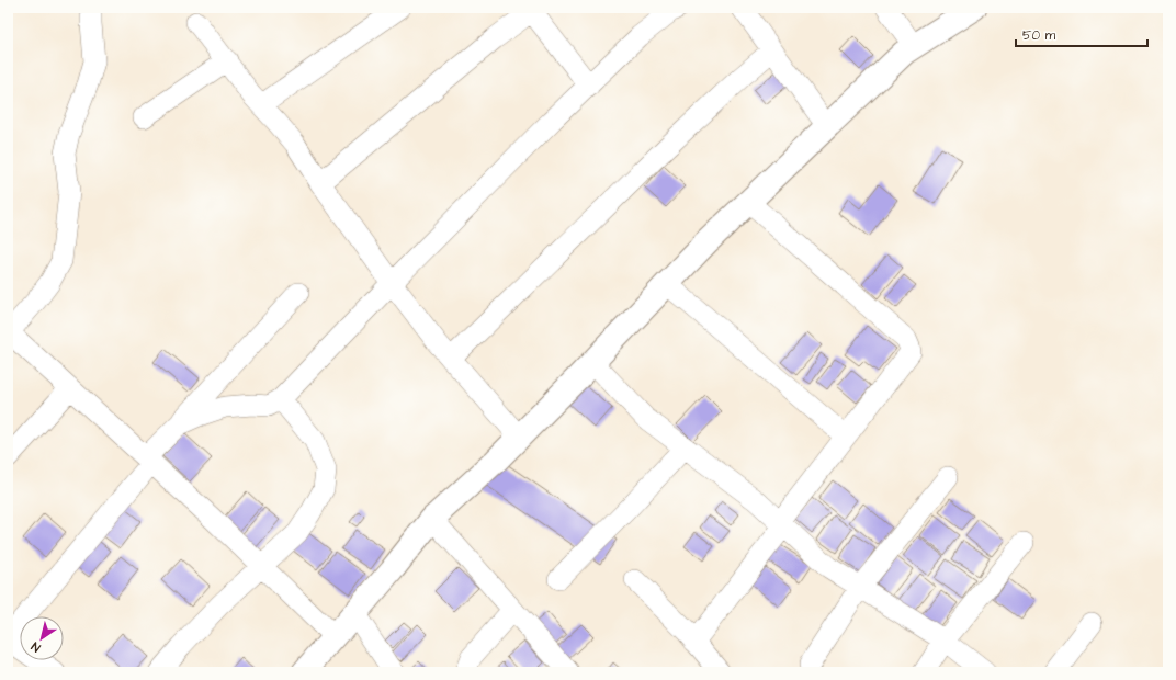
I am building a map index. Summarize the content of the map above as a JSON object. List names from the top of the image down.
{
  "scale_bar": "50 m",
  "north": "bottom left"
}
